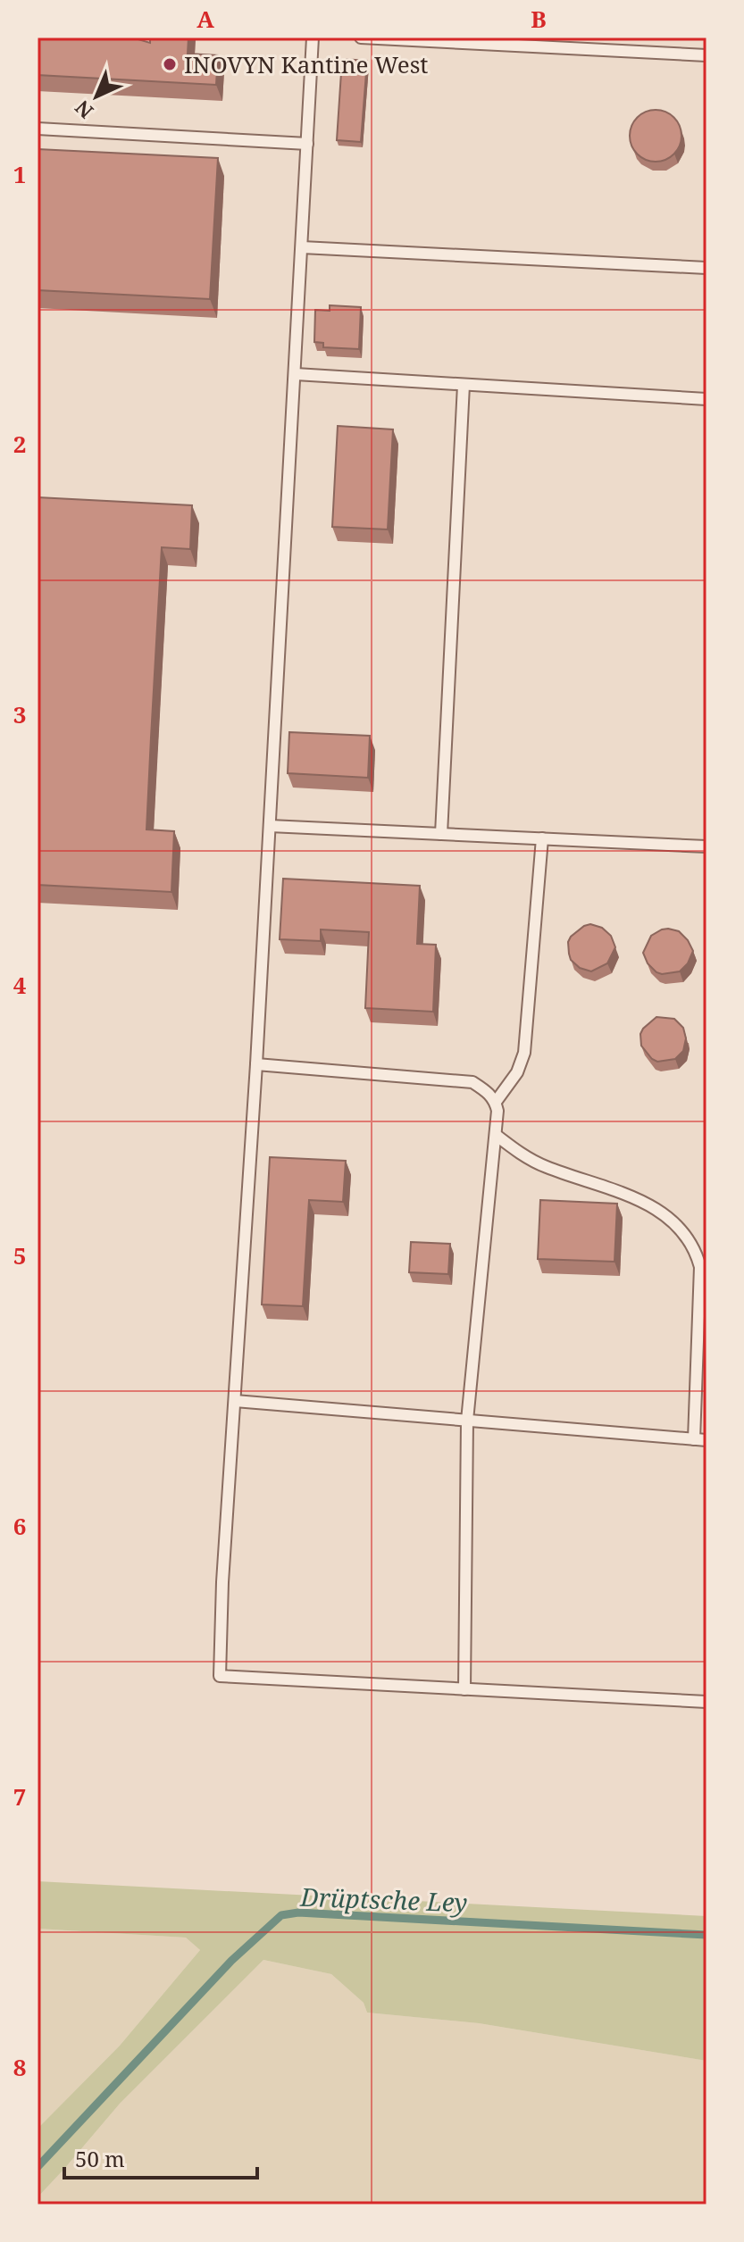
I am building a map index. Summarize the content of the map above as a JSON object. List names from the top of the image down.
{
  "water": ["Drüptsche Ley"],
  "places": ["INOVYN Kantine West"],
  "scale_bar": "50 m",
  "north": "bottom left",
  "grid": {
    "columns": ["A", "B"],
    "rows": [
      "1",
      "2",
      "3",
      "4",
      "5",
      "6",
      "7",
      "8"
    ]
  }
}
